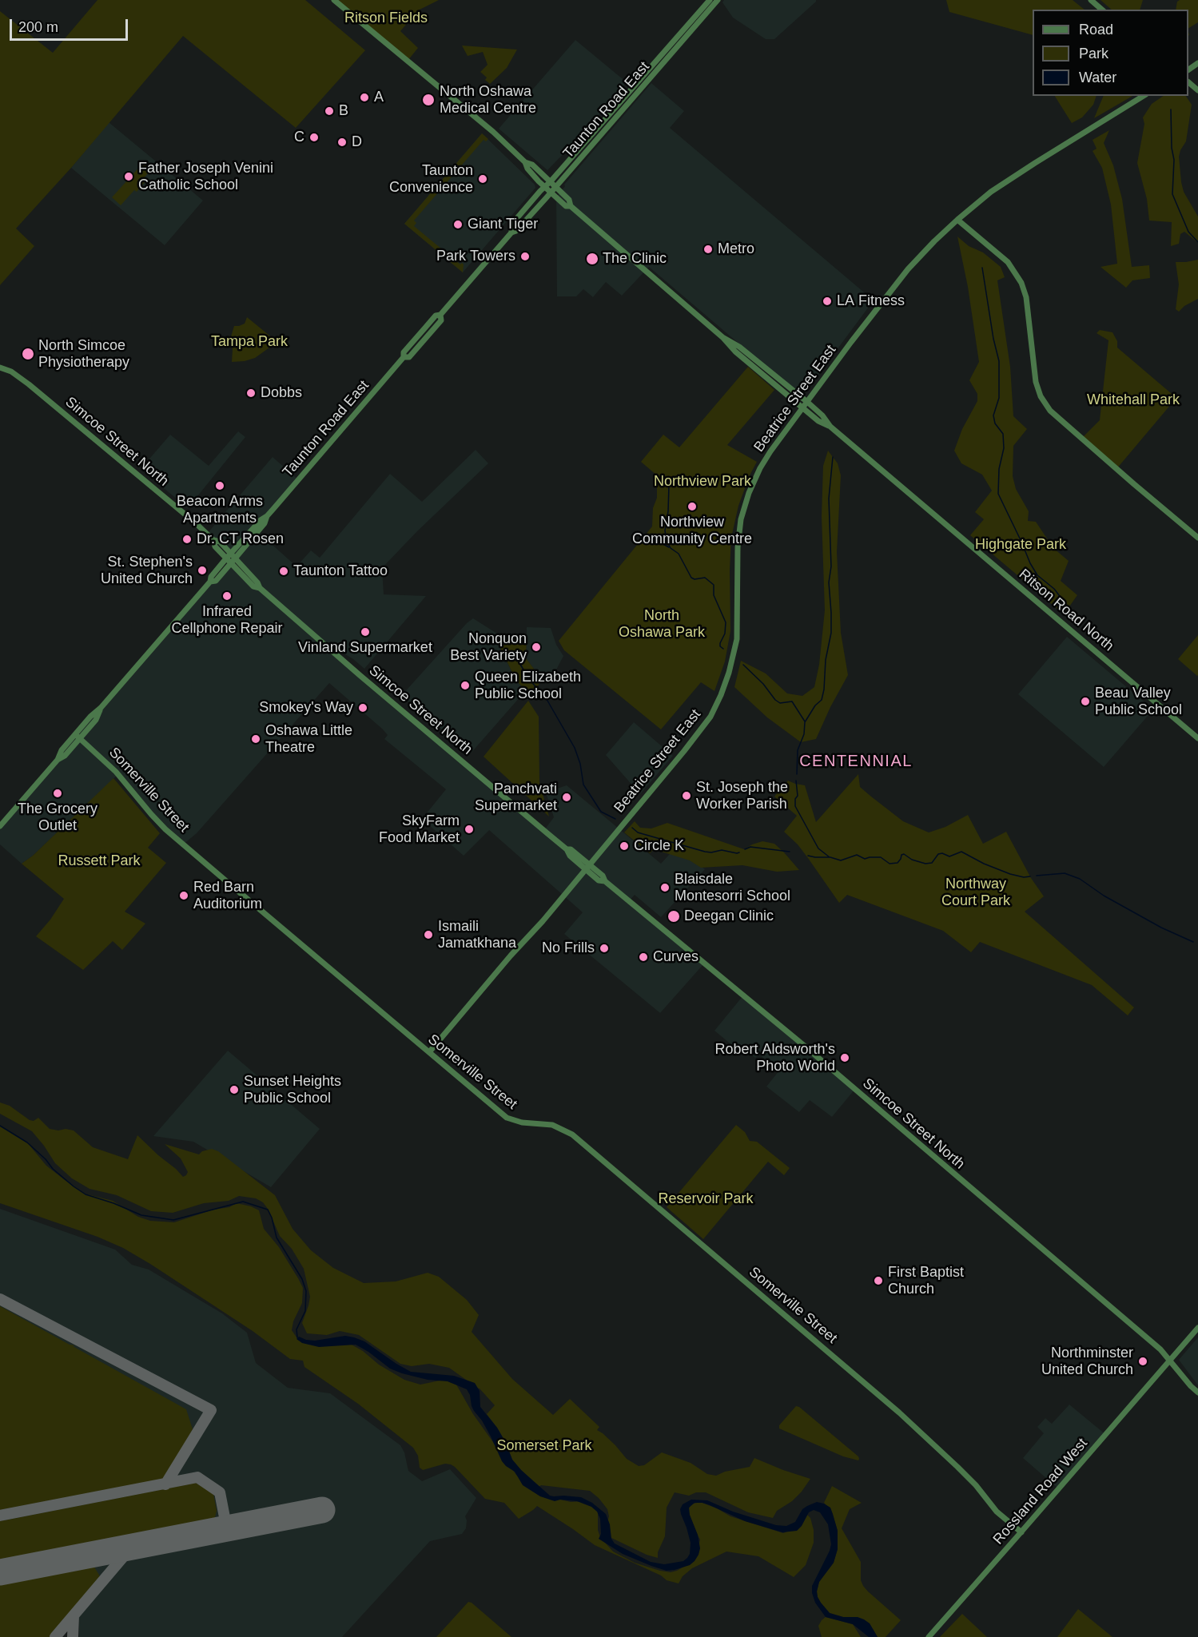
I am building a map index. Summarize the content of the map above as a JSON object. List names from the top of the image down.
{
  "streets": {
    "main road": [
      "Taunton Road East",
      "Beatrice Street East",
      "Simcoe Street North",
      "Ritson Road North",
      "Somerville Street",
      "Rossland Road West"
    ]
  },
  "crossings": [
    ["Taunton Road East", "Simcoe Street North"],
    ["Taunton Road East", "Ritson Road North"],
    ["Taunton Road East", "Somerville Street"],
    ["Beatrice Street East", "Simcoe Street North"],
    ["Beatrice Street East", "Ritson Road North"],
    ["Beatrice Street East", "Somerville Street"],
    ["Simcoe Street North", "Rossland Road West"],
    ["Somerville Street", "Rossland Road West"]
  ],
  "districts": ["CENTENNIAL"],
  "parks": [
    "Ritson Fields",
    "Tampa Park",
    "Whitehall Park",
    "Northview Park",
    "Highgate Park",
    "North Oshawa Park",
    "Russett Park",
    "Northway Court Park",
    "Reservoir Park",
    "Somerset Park"
  ],
  "places": [
    "A",
    "North Oshawa Medical Centre",
    "B",
    "C",
    "D",
    "Father Joseph Venini Catholic School",
    "Taunton Convenience",
    "Giant Tiger",
    "Metro",
    "Park Towers",
    "The Clinic",
    "LA Fitness",
    "North Simcoe Physiotherapy",
    "Dobbs",
    "Beacon Arms Apartments",
    "Northview Community Centre",
    "Dr. CT Rosen",
    "St. Stephen's United Church",
    "Taunton Tattoo",
    "Infrared Cellphone Repair",
    "Vinland Supermarket",
    "Nonquon Best Variety",
    "Queen Elizabeth Public School",
    "Beau Valley Public School",
    "Smokey's Way",
    "Oshawa Little Theatre",
    "The Grocery Outlet",
    "St. Joseph the Worker Parish",
    "Panchvati Supermarket",
    "SkyFarm Food Market",
    "Circle K",
    "Blaisdale Montesorri School",
    "Red Barn Auditorium",
    "Deegan Clinic",
    "Ismaili Jamatkhana",
    "No Frills",
    "Curves",
    "Robert Aldsworth's Photo World",
    "Sunset Heights Public School",
    "First Baptist Church",
    "Northminster United Church"
  ],
  "legend": ["Road", "Park", "Water"],
  "scale_bar": "200 m"
}
